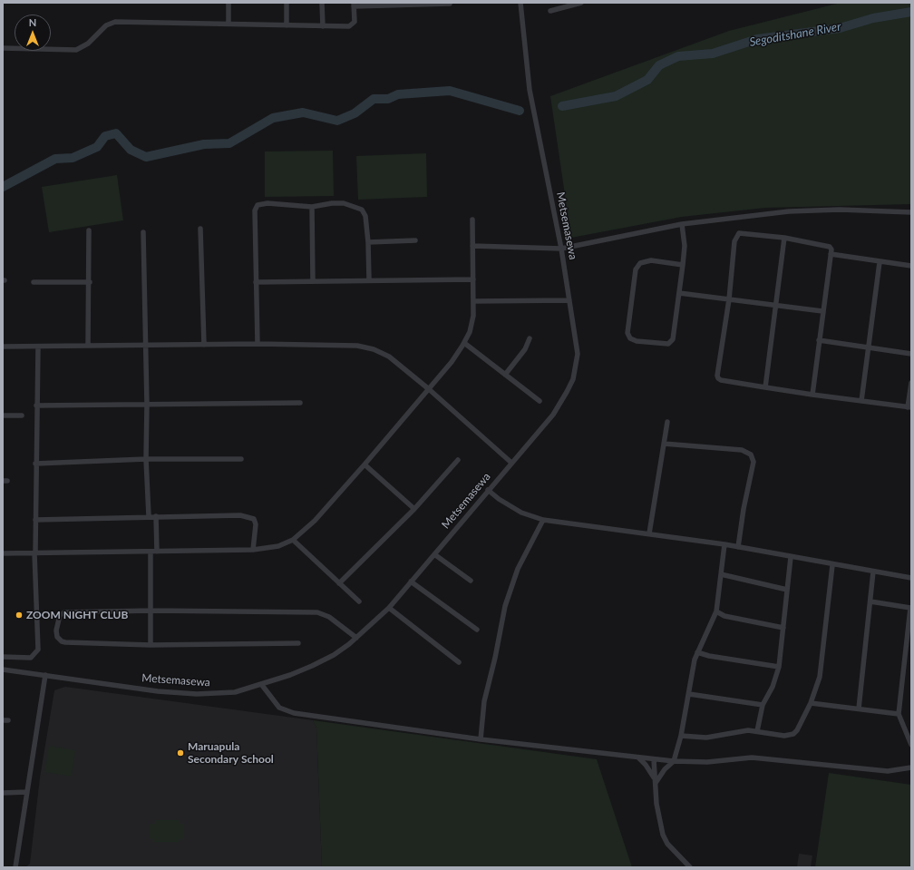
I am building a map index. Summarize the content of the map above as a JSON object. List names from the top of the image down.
{
  "streets": {
    "street": ["Metsemasewa"]
  },
  "water": ["Segoditshane River"],
  "places": ["ZOOM NIGHT CLUB", "Maruapula Secondary School"],
  "north": "top"
}
